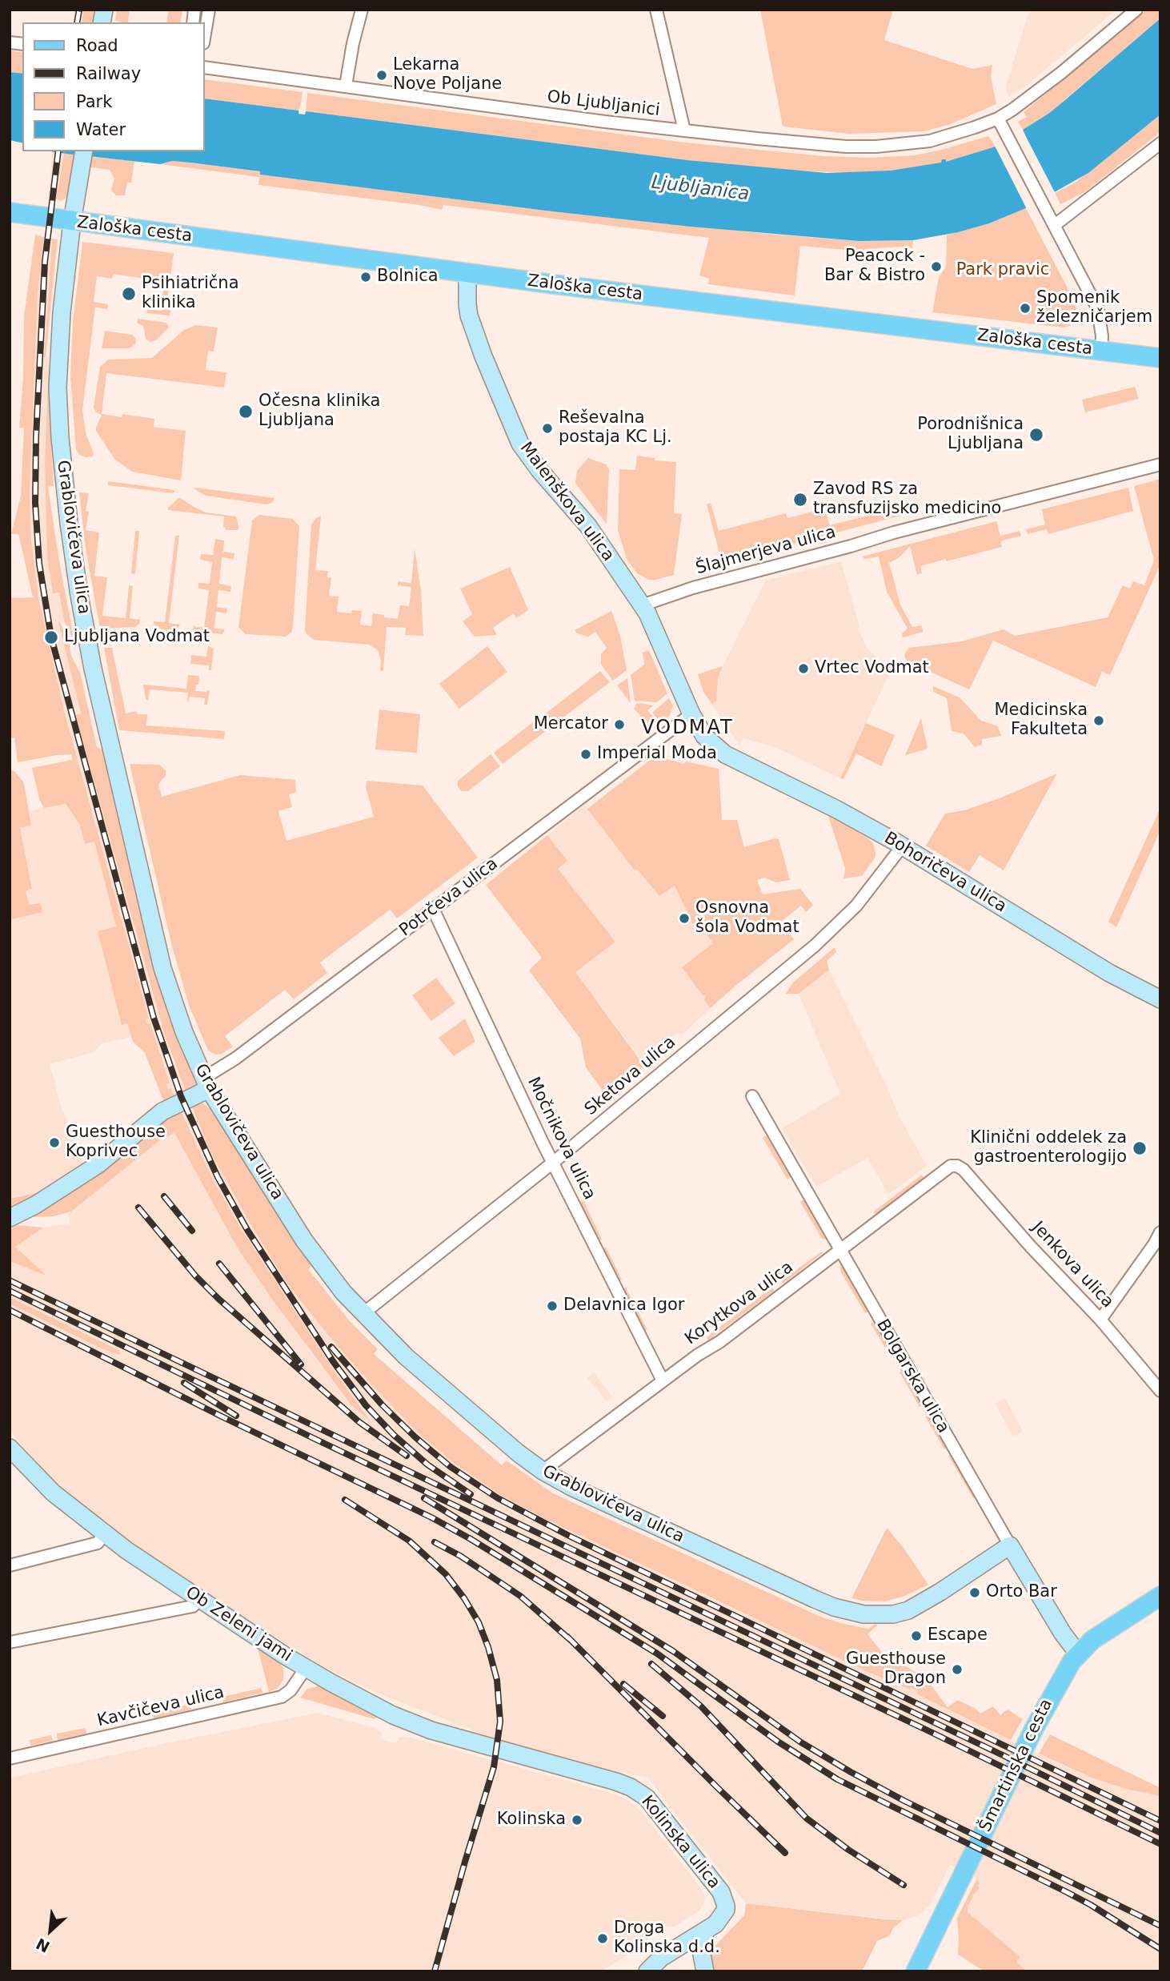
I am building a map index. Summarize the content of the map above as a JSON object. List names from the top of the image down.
{
  "streets": {
    "main road": ["Zaloška cesta", "Šmartinska cesta"],
    "street": [
      "Ob Ljubljanici",
      "Malenškova ulica",
      "Grablovičeva ulica",
      "Šlajmerjeva ulica",
      "Bohoričeva ulica",
      "Potrčeva ulica",
      "Sketova ulica",
      "Močnikova ulica",
      "Jenkova ulica",
      "Korytkova ulica",
      "Bolgarska ulica",
      "Ob Zeleni jami",
      "Kavčičeva ulica",
      "Kolinska ulica"
    ]
  },
  "crossings": [
    ["Zaloška cesta", "Malenškova ulica"],
    ["Zaloška cesta", "Grablovičeva ulica"],
    ["Malenškova ulica", "Šlajmerjeva ulica"],
    ["Malenškova ulica", "Bohoričeva ulica"],
    ["Malenškova ulica", "Potrčeva ulica"],
    ["Grablovičeva ulica", "Potrčeva ulica"],
    ["Grablovičeva ulica", "Sketova ulica"],
    ["Grablovičeva ulica", "Korytkova ulica"],
    ["Grablovičeva ulica", "Bolgarska ulica"],
    ["Bohoričeva ulica", "Potrčeva ulica"],
    ["Bohoričeva ulica", "Sketova ulica"],
    ["Potrčeva ulica", "Močnikova ulica"],
    ["Sketova ulica", "Močnikova ulica"],
    ["Močnikova ulica", "Korytkova ulica"],
    ["Jenkova ulica", "Korytkova ulica"],
    ["Korytkova ulica", "Bolgarska ulica"],
    ["Bolgarska ulica", "Šmartinska cesta"],
    ["Ob Zeleni jami", "Kavčičeva ulica"],
    ["Ob Zeleni jami", "Kolinska ulica"]
  ],
  "districts": ["VODMAT"],
  "water": ["Ljubljanica"],
  "parks": ["Park pravic"],
  "places": [
    "Lekarna Nove Poljane",
    "Peacock - Bar & Bistro",
    "Bolnica",
    "Psihiatrična klinika",
    "Spomenik železničarjem",
    "Očesna klinika Ljubljana",
    "Reševalna postaja KC Lj.",
    "Porodnišnica Ljubljana",
    "Zavod RS za transfuzijsko medicino",
    "Ljubljana Vodmat",
    "Vrtec Vodmat",
    "Medicinska Fakulteta",
    "Mercator",
    "Imperial Moda",
    "Osnovna šola Vodmat",
    "Guesthouse Koprivec",
    "Klinični oddelek za gastroenterologijo",
    "Delavnica Igor",
    "Orto Bar",
    "Escape",
    "Guesthouse Dragon",
    "Kolinska",
    "Droga Kolinska d.d."
  ],
  "legend": [
    "Road",
    "Railway",
    "Park",
    "Water"
  ],
  "north": "bottom left"
}
